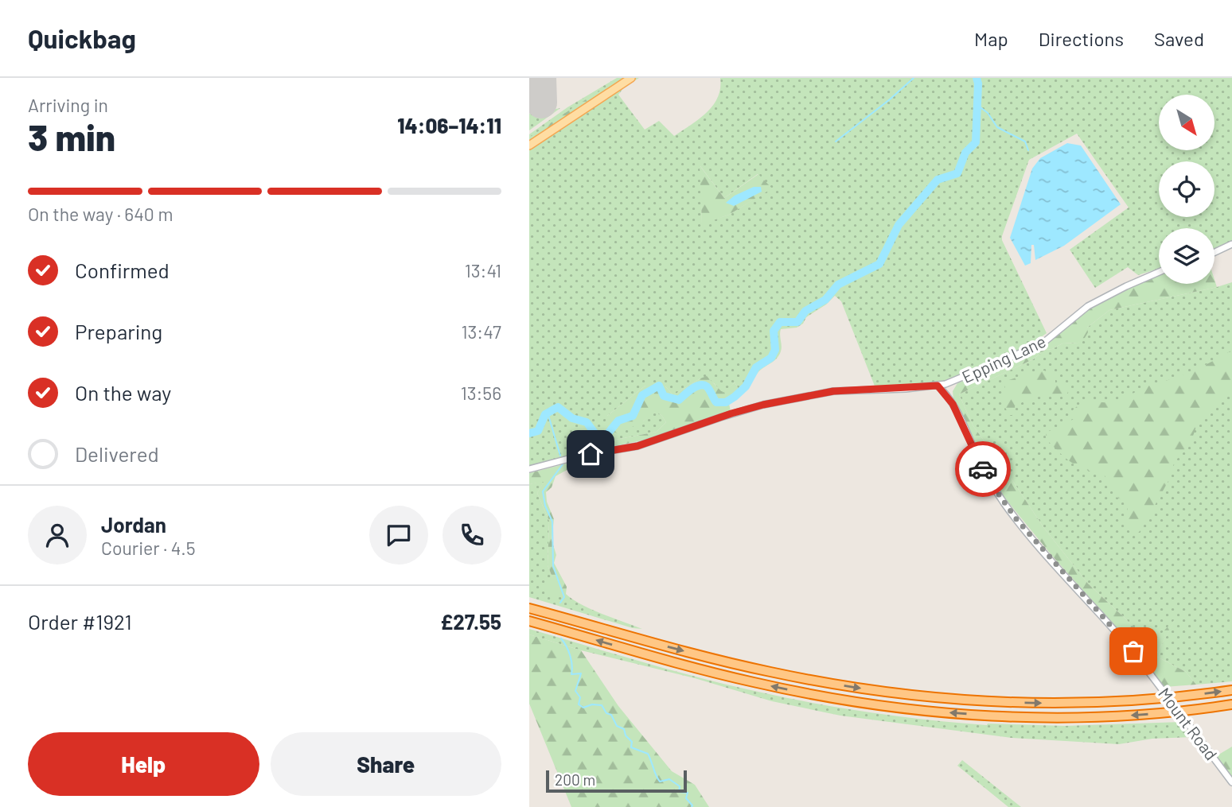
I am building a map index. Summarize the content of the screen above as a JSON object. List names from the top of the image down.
{
  "streets": {
    "street": ["Epping Lane", "Mount Road"]
  },
  "crossings": [
    ["Epping Lane", "Mount Road"]
  ],
  "scale_bar": "200 m",
  "north": "bottom right",
  "page": {
    "header": "Quickbag",
    "nav": ["Map", "Directions", "Saved"],
    "heading": ["3 min", "Arriving in", "14:06–14:11"],
    "panel": [
      "Jordan",
      "Courier · 4.5",
      "Order #1921",
      "£27.55"
    ],
    "bar": "On the way · 640 m",
    "list": [
      ["Confirmed", "13:41"],
      ["Preparing", "13:47"],
      ["On the way", "13:56"],
      "Delivered"
    ],
    "buttons": ["Help", "Share"],
    "scale": "200 m"
  }
}
